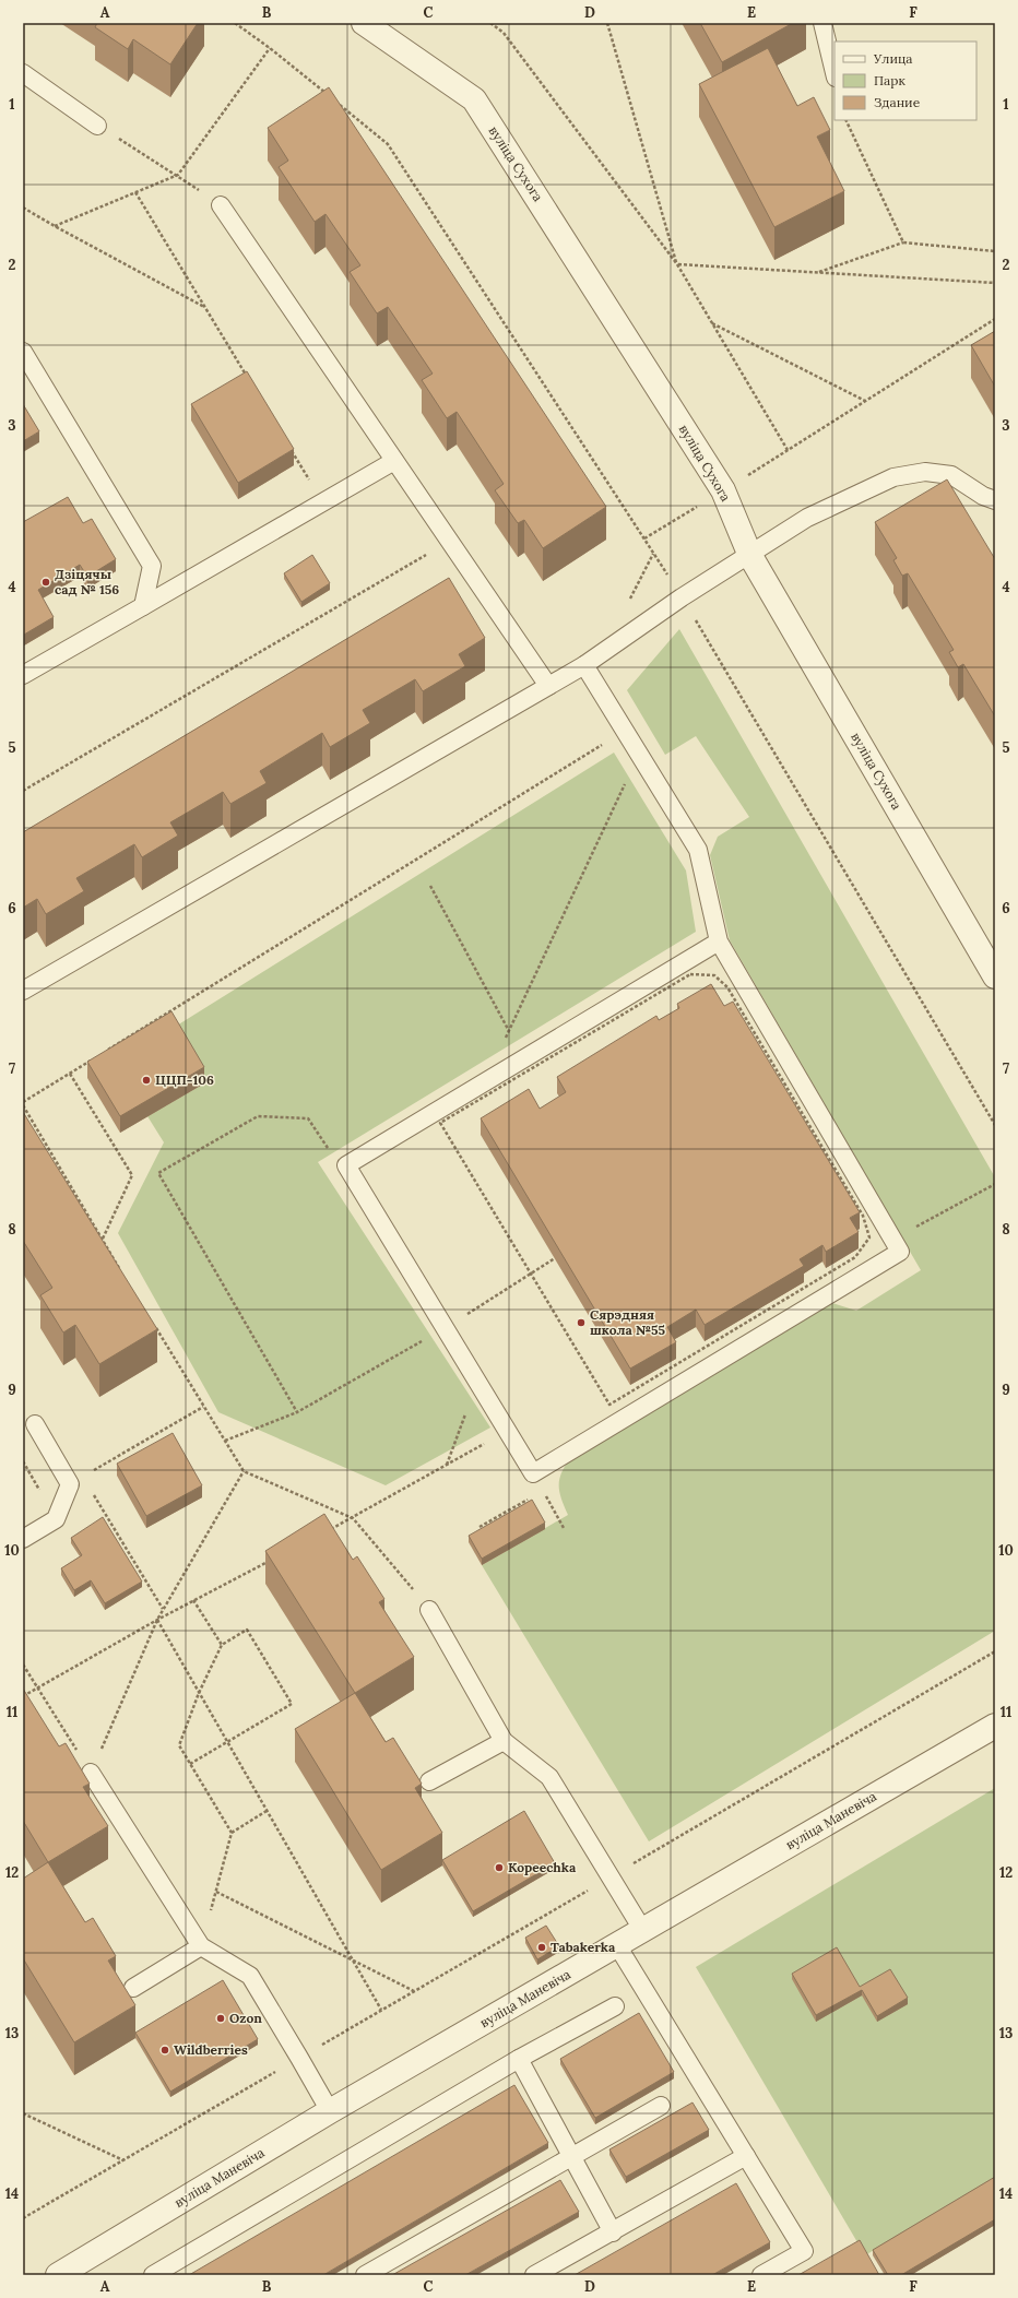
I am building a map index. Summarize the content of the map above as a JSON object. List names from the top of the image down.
{
  "streets": {
    "street": ["вуліца Сухога", "вуліца Маневіча"]
  },
  "places": [
    "Дзіцячы сад № 156",
    "ЦЦП-106",
    "Сярэдняя школа №55",
    "Kopeechka",
    "Tabakerka",
    "Ozon",
    "Wildberries"
  ],
  "legend": ["Улица", "Парк", "Здание"],
  "grid": {
    "columns": [
      "A",
      "B",
      "C",
      "D",
      "E",
      "F"
    ],
    "rows": [
      "1",
      "2",
      "3",
      "4",
      "5",
      "6",
      "7",
      "8",
      "9",
      "10",
      "11",
      "12",
      "13",
      "14"
    ]
  }
}
